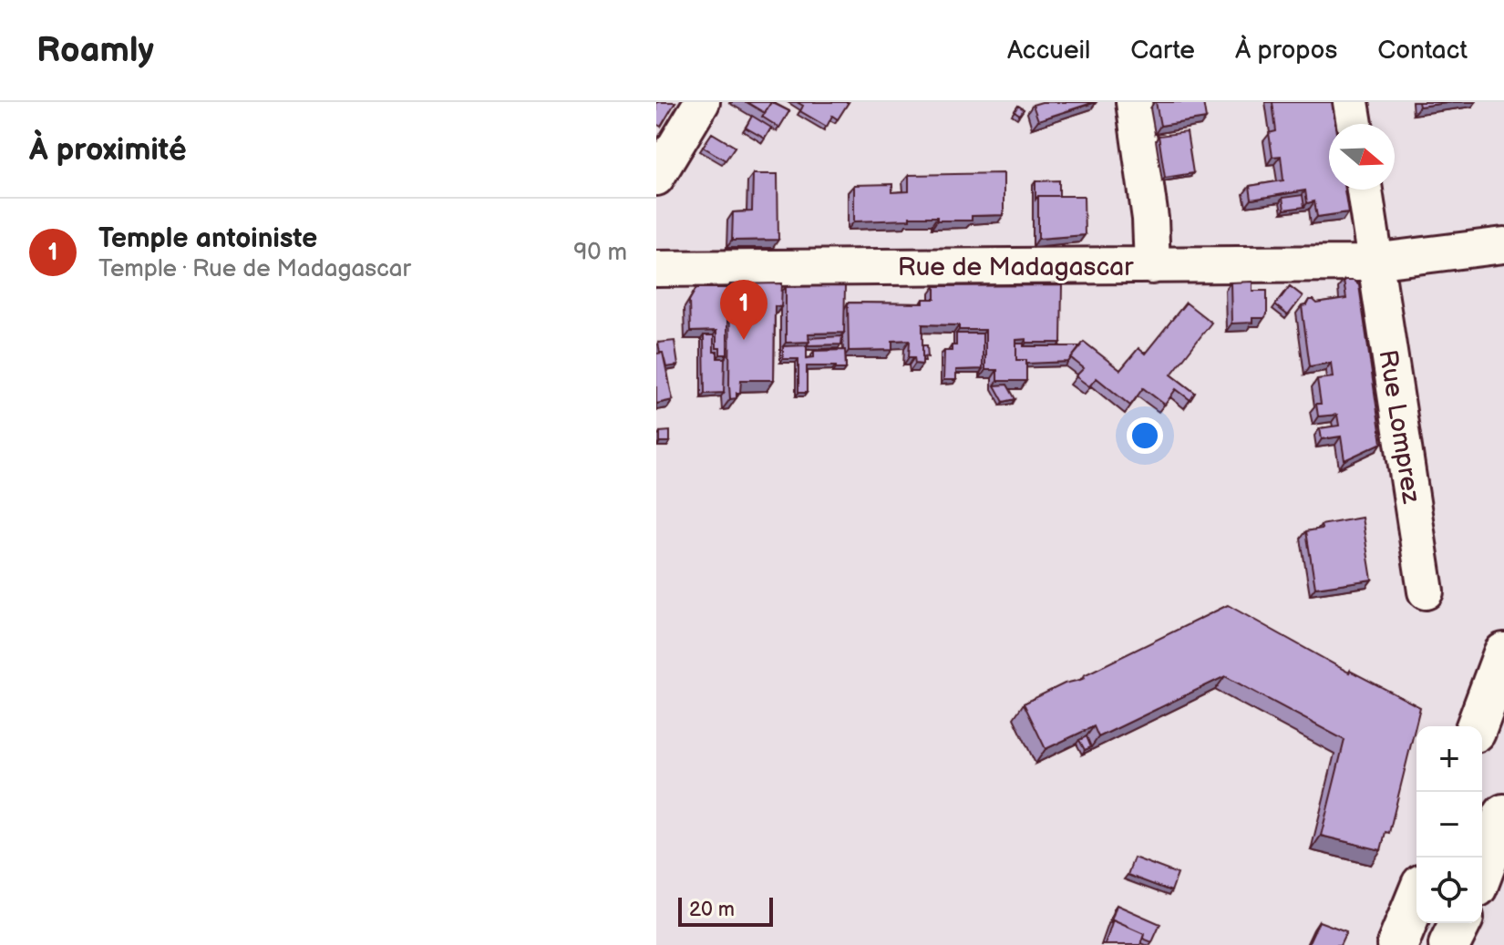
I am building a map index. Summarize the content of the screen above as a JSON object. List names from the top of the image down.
{
  "streets": {
    "street": ["Rue de Madagascar", "Rue Lomprez"]
  },
  "crossings": [
    ["Rue de Madagascar", "Rue Lomprez"]
  ],
  "scale_bar": "20 m",
  "north": "right",
  "page": {
    "header": "Roamly",
    "nav": [
      "Accueil",
      "Carte",
      "À propos",
      "Contact"
    ],
    "heading": "À proximité",
    "list": [
      {
        "mark": "1",
        "name": "Temple antoiniste",
        "note": "Temple · Rue de Madagascar",
        "value": "90 m"
      }
    ],
    "pins": "1",
    "map_buttons": ["+", "−"],
    "scale": "20 m"
  }
}
